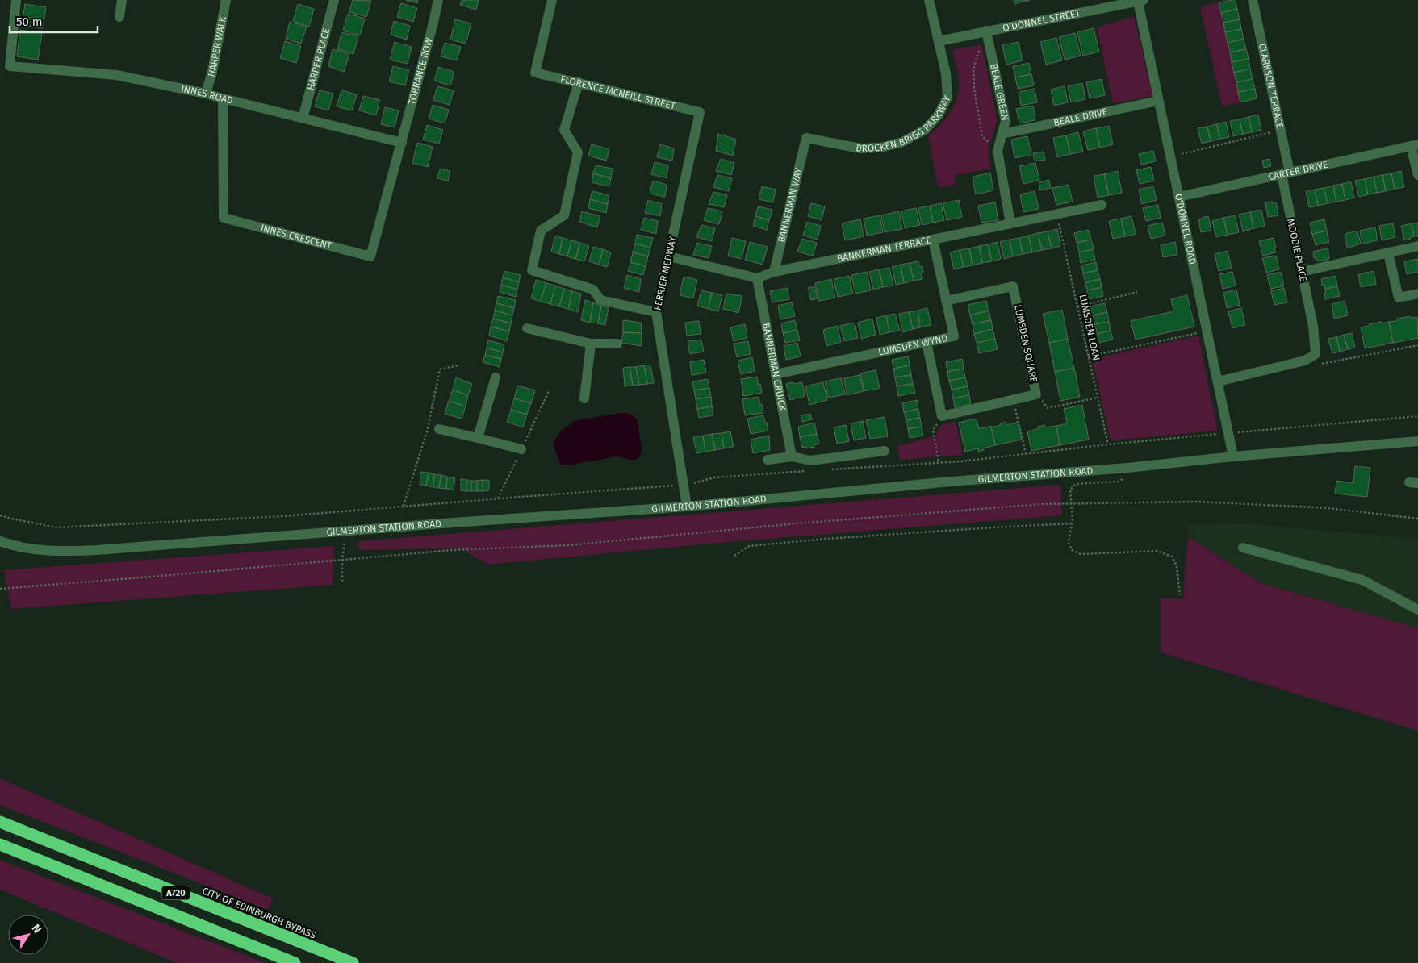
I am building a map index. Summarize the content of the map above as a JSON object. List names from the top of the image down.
{
  "streets": {
    "highway": ["A720", "CITY OF EDINBURGH BYPASS"],
    "street": [
      "O'DONNEL STREET",
      "HARPER WALK",
      "HARPER PLACE",
      "TORRANCE ROW",
      "CLARKSON TERRACE",
      "FLORENCE MCNEILL STREET",
      "BEALE GREEN",
      "INNES ROAD",
      "BEALE DRIVE",
      "BROCKEN BRIGG PARKWAY",
      "CARTER DRIVE",
      "BANNERMAN WAY",
      "O'DONNEL ROAD",
      "INNES CRESCENT",
      "BANNERMAN TERRACE",
      "MOODIE PLACE",
      "FERRIER MEDWAY",
      "LUMSDEN SQUARE",
      "LUMSDEN WYND",
      "BANNERMAN CRUICK",
      "GILMERTON STATION ROAD"
    ],
    "path": ["LUMSDEN LOAN"]
  },
  "crossings": [
    ["O'DONNEL STREET", "BEALE GREEN"],
    ["O'DONNEL STREET", "BROCKEN BRIGG PARKWAY"],
    ["O'DONNEL STREET", "O'DONNEL ROAD"],
    ["HARPER WALK", "INNES ROAD"],
    ["HARPER PLACE", "INNES ROAD"],
    ["TORRANCE ROW", "INNES ROAD"],
    ["TORRANCE ROW", "INNES CRESCENT"],
    ["CLARKSON TERRACE", "CARTER DRIVE"],
    ["CLARKSON TERRACE", "MOODIE PLACE"],
    ["FLORENCE MCNEILL STREET", "FERRIER MEDWAY"],
    ["BEALE GREEN", "BEALE DRIVE"],
    ["BEALE GREEN", "BANNERMAN TERRACE"],
    ["INNES ROAD", "INNES CRESCENT"],
    ["BEALE DRIVE", "O'DONNEL ROAD"],
    ["BROCKEN BRIGG PARKWAY", "BANNERMAN WAY"],
    ["CARTER DRIVE", "O'DONNEL ROAD"],
    ["CARTER DRIVE", "MOODIE PLACE"],
    ["BANNERMAN WAY", "BANNERMAN TERRACE"],
    ["O'DONNEL ROAD", "GILMERTON STATION ROAD"],
    ["BANNERMAN TERRACE", "LUMSDEN LOAN"],
    ["BANNERMAN TERRACE", "LUMSDEN WYND"],
    ["BANNERMAN TERRACE", "BANNERMAN CRUICK"],
    ["FERRIER MEDWAY", "GILMERTON STATION ROAD"],
    ["LUMSDEN SQUARE", "LUMSDEN WYND"],
    ["LUMSDEN WYND", "BANNERMAN CRUICK"]
  ],
  "scale_bar": "50 m",
  "north": "top right"
}
